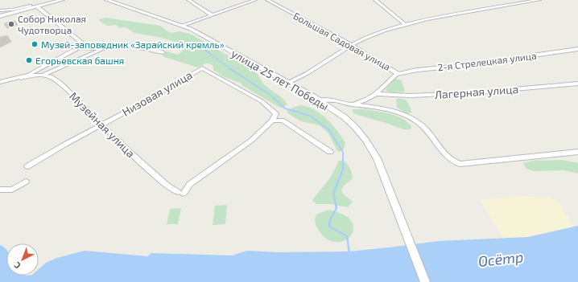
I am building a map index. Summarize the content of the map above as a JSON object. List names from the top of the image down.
{
  "streets": {
    "main road": ["улица 25 лет Победы"],
    "street": [
      "Большая Садовая улица",
      "2-я Стрелецкая улица",
      "Лагерная улица",
      "Низовая улица",
      "Музейная улица"
    ]
  },
  "crossings": [
    ["Большая Садовая улица", "2-я Стрелецкая улица"],
    ["Низовая улица", "Музейная улица"]
  ],
  "water": ["Осётр"],
  "places": ["Собор Николая Чудотворца", "Музей-заповедник «Зарайский кремль»", "Егорьевская башня"],
  "north": "bottom left"
}
